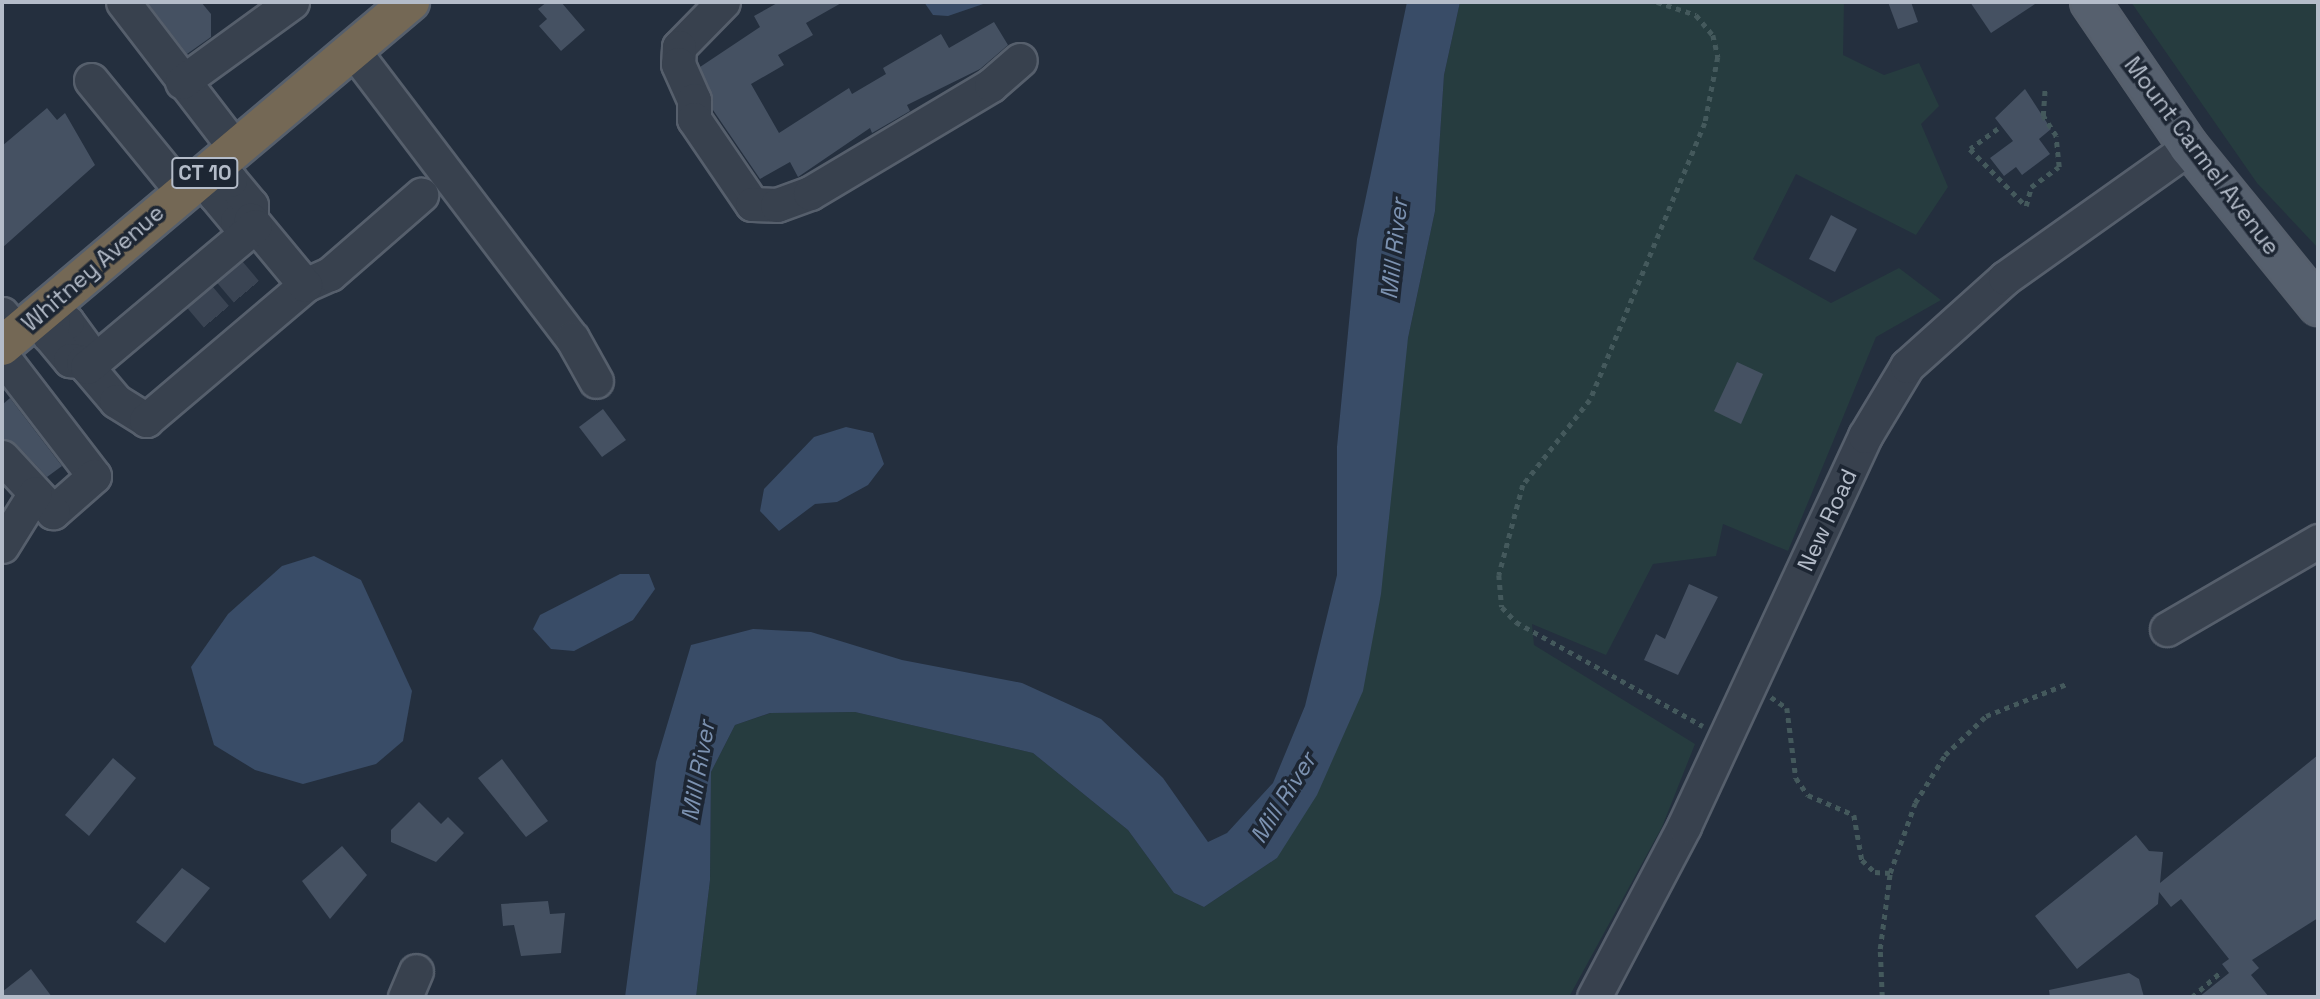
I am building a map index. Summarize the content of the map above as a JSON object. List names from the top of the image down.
{
  "streets": {
    "highway": ["CT 10", "Whitney Avenue"],
    "main road": ["Mount Carmel Avenue"],
    "street": ["New Road"]
  },
  "crossings": [
    ["Mount Carmel Avenue", "New Road"]
  ],
  "water": ["Mill River"]
}
